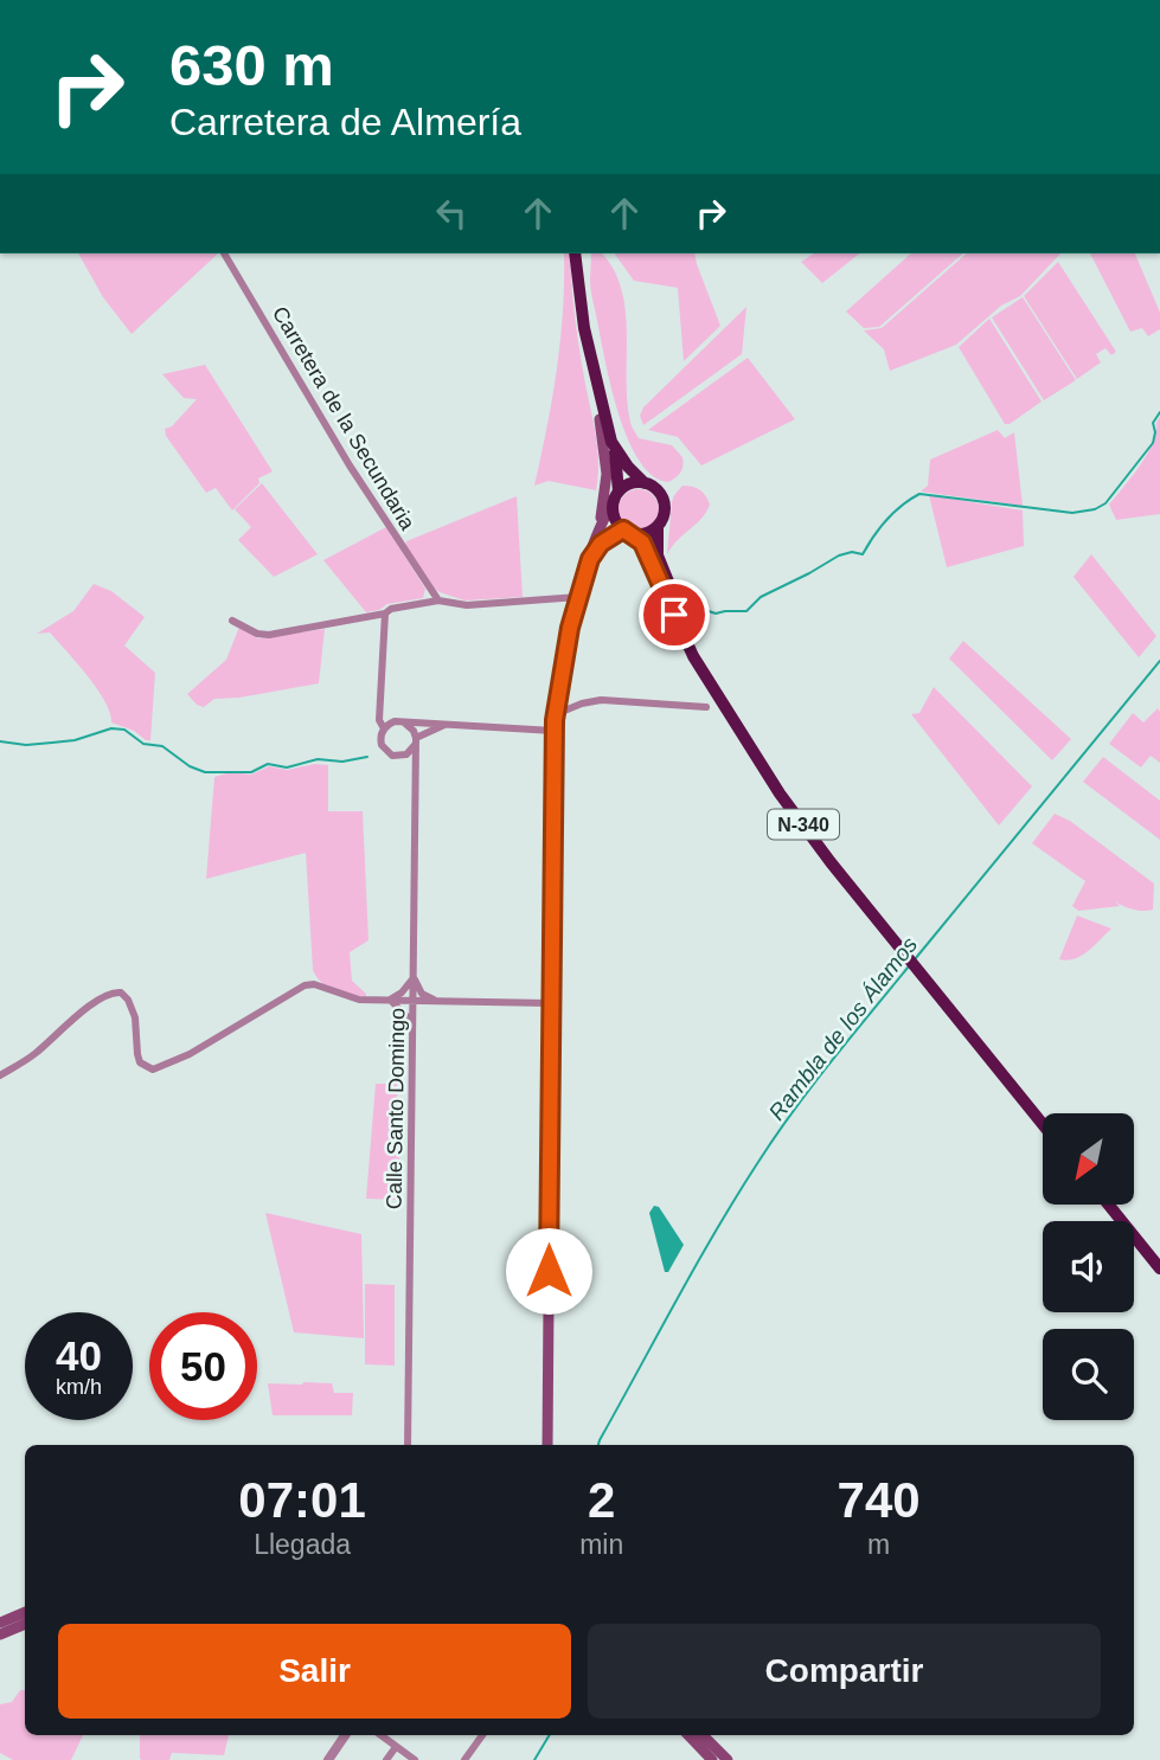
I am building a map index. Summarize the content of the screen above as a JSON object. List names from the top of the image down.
{
  "streets": {
    "highway": ["N-340"],
    "street": ["Carretera de la Secundaria", "Calle Santo Domingo"]
  },
  "water": ["Rambla de los Álamos"],
  "north": "bottom left",
  "page": {
    "turn": ["630 m", "Carretera de Almería"],
    "speed": "40 km/h",
    "limit": "50",
    "eta": [
      "07:01",
      "Llegada",
      "2",
      "min",
      "740",
      "m"
    ],
    "buttons": ["Salir", "Compartir"]
  }
}
